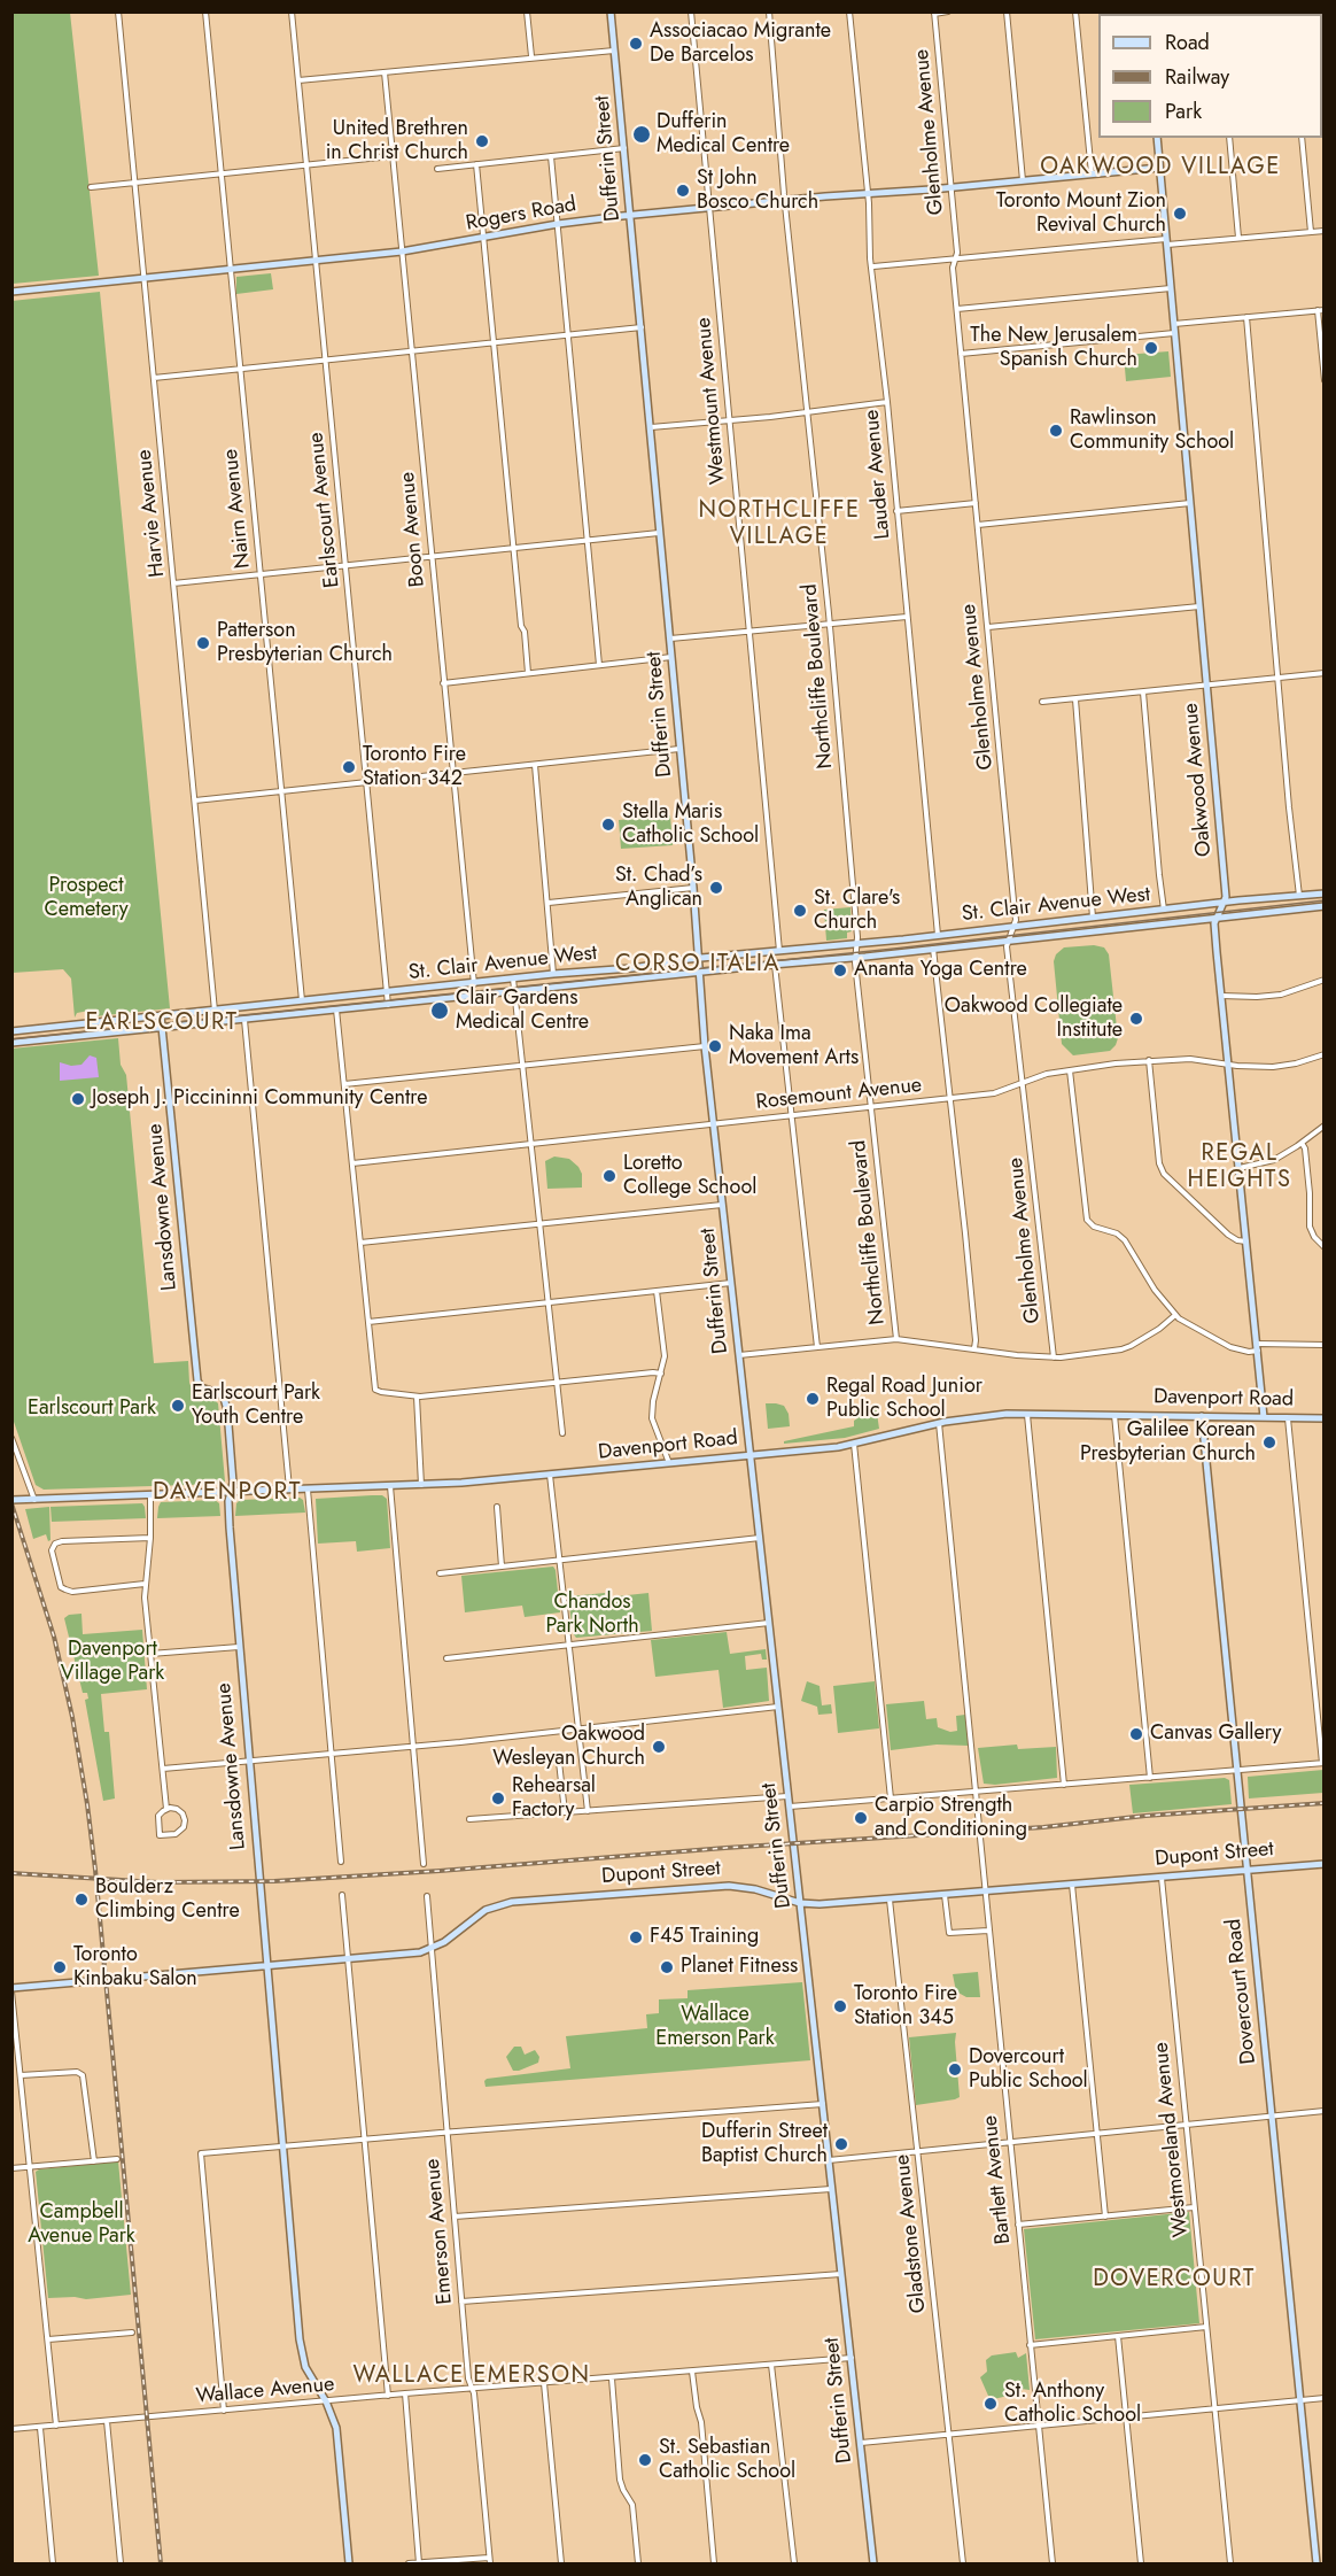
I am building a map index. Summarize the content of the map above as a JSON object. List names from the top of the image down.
{
  "streets": {
    "main road": [
      "Dufferin Street",
      "Rogers Road",
      "Oakwood Avenue",
      "St. Clair Avenue West",
      "Lansdowne Avenue",
      "Davenport Road",
      "Dupont Street",
      "Dovercourt Road"
    ],
    "street": [
      "Glenholme Avenue",
      "Westmount Avenue",
      "Lauder Avenue",
      "Nairn Avenue",
      "Earlscourt Avenue",
      "Harvie Avenue",
      "Boon Avenue",
      "Northcliffe Boulevard",
      "Rosemount Avenue",
      "Westmoreland Avenue",
      "Bartlett Avenue",
      "Emerson Avenue",
      "Gladstone Avenue",
      "Wallace Avenue"
    ]
  },
  "crossings": [
    ["Glenholme Avenue", "Rogers Road"],
    ["Glenholme Avenue", "St. Clair Avenue West"],
    ["Glenholme Avenue", "Rosemount Avenue"],
    ["Dufferin Street", "Rogers Road"],
    ["Dufferin Street", "St. Clair Avenue West"],
    ["Dufferin Street", "Rosemount Avenue"],
    ["Dufferin Street", "Davenport Road"],
    ["Dufferin Street", "Dupont Street"],
    ["Dufferin Street", "Wallace Avenue"],
    ["Rogers Road", "Westmount Avenue"],
    ["Rogers Road", "Lauder Avenue"],
    ["Rogers Road", "Nairn Avenue"],
    ["Rogers Road", "Earlscourt Avenue"],
    ["Rogers Road", "Harvie Avenue"],
    ["Rogers Road", "Boon Avenue"],
    ["Rogers Road", "Northcliffe Boulevard"],
    ["Rogers Road", "Oakwood Avenue"],
    ["Westmount Avenue", "St. Clair Avenue West"],
    ["Lauder Avenue", "St. Clair Avenue West"],
    ["Nairn Avenue", "St. Clair Avenue West"],
    ["Earlscourt Avenue", "St. Clair Avenue West"],
    ["Harvie Avenue", "St. Clair Avenue West"],
    ["Boon Avenue", "St. Clair Avenue West"],
    ["Northcliffe Boulevard", "St. Clair Avenue West"],
    ["Northcliffe Boulevard", "Rosemount Avenue"],
    ["Oakwood Avenue", "St. Clair Avenue West"],
    ["St. Clair Avenue West", "Lansdowne Avenue"],
    ["Lansdowne Avenue", "Davenport Road"],
    ["Lansdowne Avenue", "Dupont Street"],
    ["Lansdowne Avenue", "Wallace Avenue"],
    ["Davenport Road", "Dovercourt Road"],
    ["Davenport Road", "Bartlett Avenue"],
    ["Dupont Street", "Dovercourt Road"],
    ["Dupont Street", "Westmoreland Avenue"],
    ["Dupont Street", "Bartlett Avenue"],
    ["Dupont Street", "Emerson Avenue"],
    ["Dupont Street", "Gladstone Avenue"],
    ["Emerson Avenue", "Wallace Avenue"]
  ],
  "districts": [
    "OAKWOOD VILLAGE",
    "NORTHCLIFFE VILLAGE",
    "CORSO ITALIA",
    "EARLSCOURT",
    "REGAL HEIGHTS",
    "DAVENPORT",
    "DOVERCOURT",
    "WALLACE EMERSON"
  ],
  "parks": [
    "Prospect Cemetery",
    "Earlscourt Park",
    "Chandos Park North",
    "Davenport Village Park",
    "Wallace Emerson Park",
    "Campbell Avenue Park"
  ],
  "places": [
    "Associacao Migrante De Barcelos",
    "Dufferin Medical Centre",
    "United Brethren in Christ Church",
    "St John Bosco Church",
    "Toronto Mount Zion Revival Church",
    "The New Jerusalem Spanish Church",
    "Rawlinson Community School",
    "Patterson Presbyterian Church",
    "Toronto Fire Station 342",
    "Stella Maris Catholic School",
    "St. Chad’s Anglican",
    "St. Clare's Church",
    "Ananta Yoga Centre",
    "Clair Gardens Medical Centre",
    "Oakwood Collegiate Institute",
    "Naka Ima Movement Arts",
    "Joseph J. Piccininni Community Centre",
    "Loretto College School",
    "Regal Road Junior Public School",
    "Earlscourt Park Youth Centre",
    "Galilee Korean Presbyterian Church",
    "Canvas Gallery",
    "Oakwood Wesleyan Church",
    "Rehearsal Factory",
    "Carpio Strength and Conditioning",
    "Boulderz Climbing Centre",
    "F45 Training",
    "Toronto Kinbaku Salon",
    "Planet Fitness",
    "Toronto Fire Station 345",
    "Dovercourt Public School",
    "Dufferin Street Baptist Church",
    "St. Anthony Catholic School",
    "St. Sebastian Catholic School"
  ],
  "legend": ["Road", "Railway", "Park"]
}
